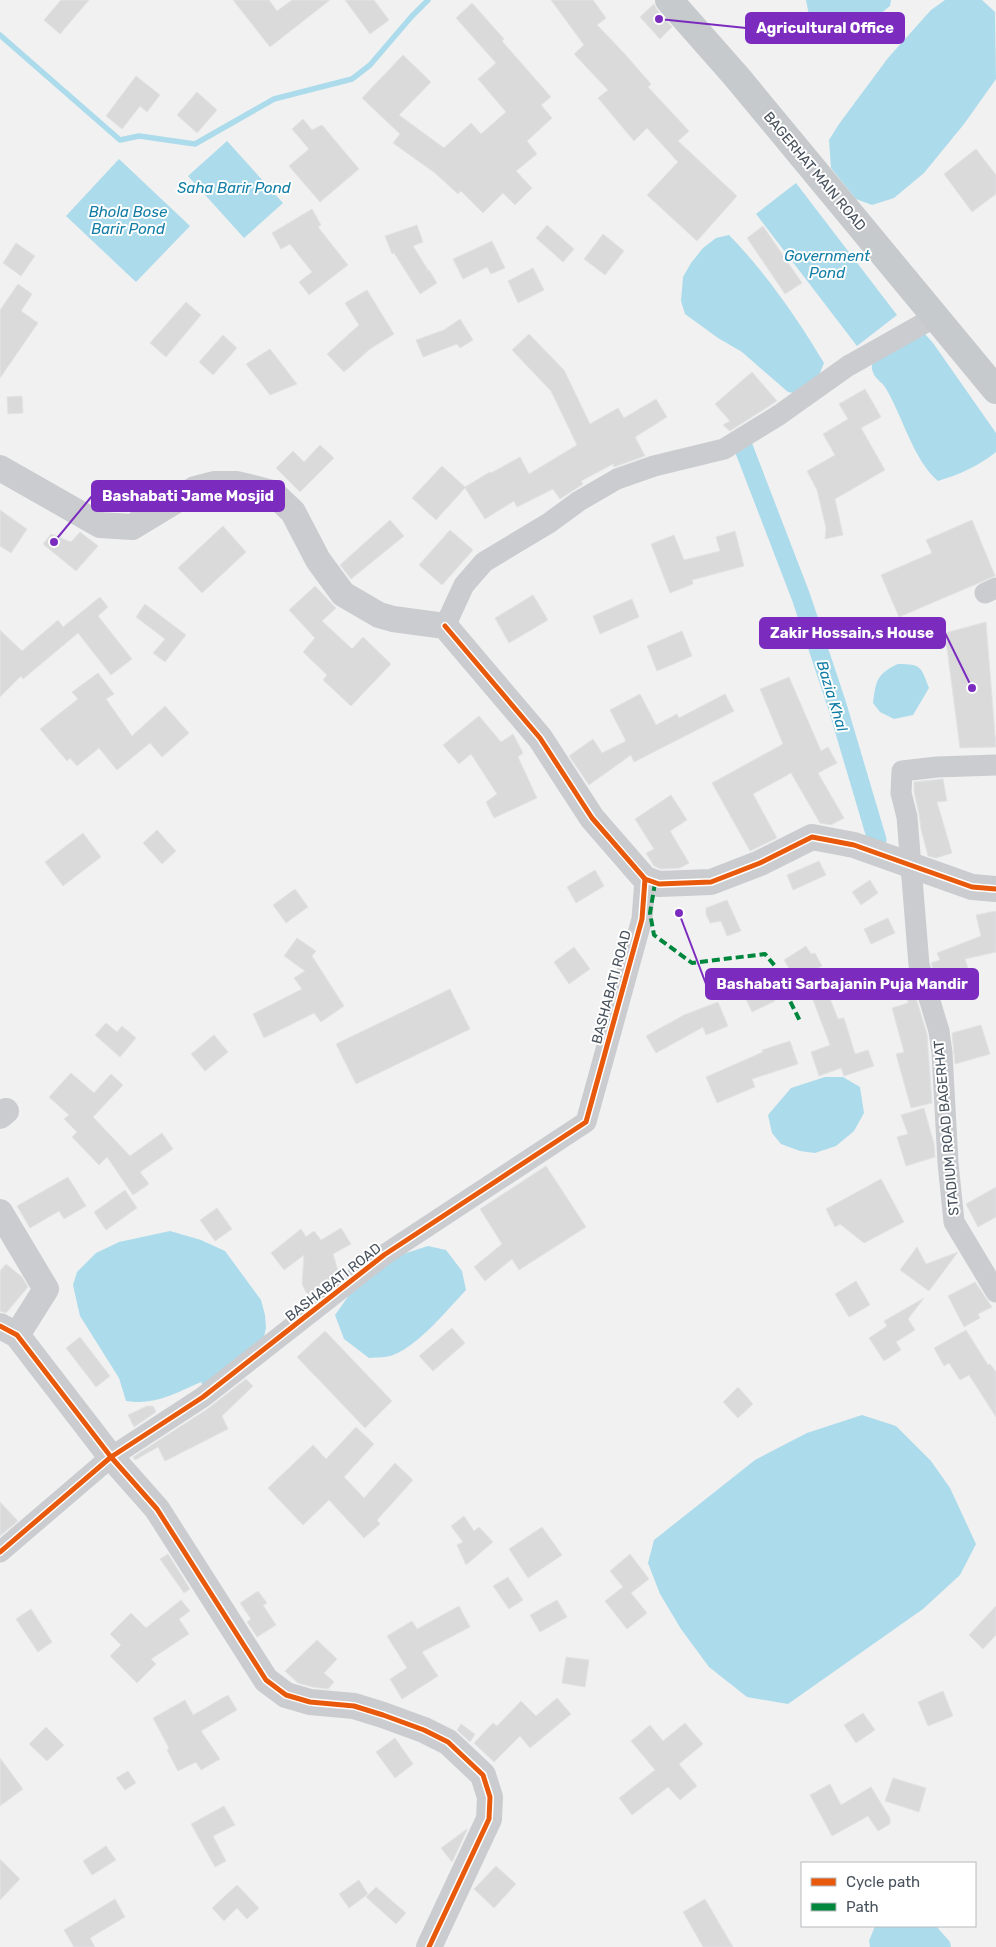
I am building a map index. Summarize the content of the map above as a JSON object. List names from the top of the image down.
{
  "streets": {
    "main road": ["BAGERHAT MAIN ROAD"],
    "street": ["BASHABATI ROAD", "STADIUM ROAD BAGERHAT"]
  },
  "water": [
    "Saha Barir Pond",
    "Bhola Bose Barir Pond",
    "Government Pond",
    "Bazia Khal"
  ],
  "places": [
    "Agricultural Office",
    "Bashabati Jame Mosjid",
    "Zakir Hossain,s House",
    "Bashabati Sarbajanin Puja Mandir"
  ],
  "legend": ["Cycle path", "Path"]
}
